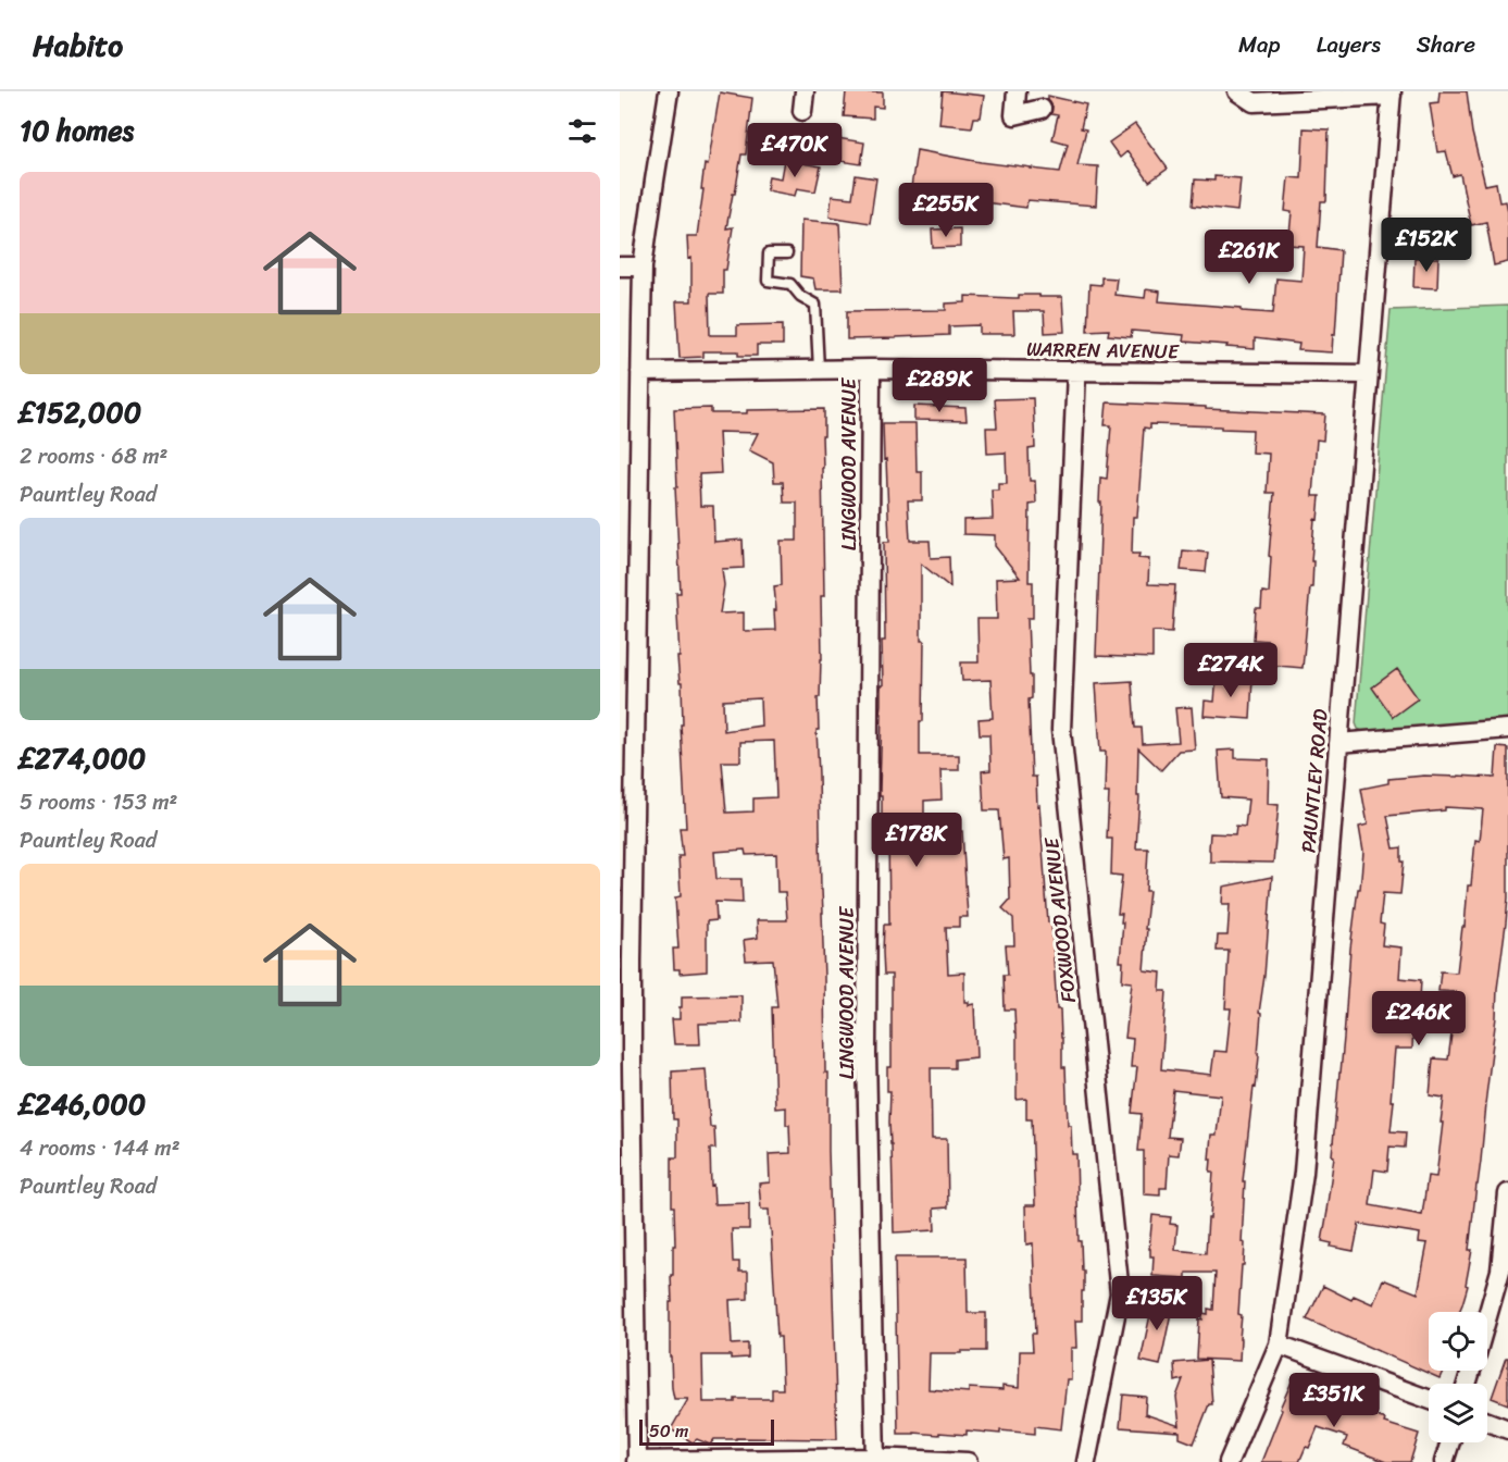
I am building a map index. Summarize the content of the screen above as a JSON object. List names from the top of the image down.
{
  "streets": {
    "street": [
      "WARREN AVENUE",
      "LINGWOOD AVENUE",
      "PAUNTLEY ROAD",
      "FOXWOOD AVENUE"
    ]
  },
  "crossings": [
    ["WARREN AVENUE", "LINGWOOD AVENUE"],
    ["WARREN AVENUE", "PAUNTLEY ROAD"],
    ["WARREN AVENUE", "FOXWOOD AVENUE"]
  ],
  "scale_bar": "50 m",
  "page": {
    "header": "Habito",
    "nav": ["Map", "Layers", "Share"],
    "heading": "10 homes",
    "price": [
      "£470K",
      "£255K",
      "£152K",
      "£261K",
      "£289K",
      "£274K",
      "£178K",
      "£246K",
      "£135K",
      "£351K"
    ],
    "list": [
      {
        "name": "£152,000",
        "note": "2 rooms · 68 m² · Pauntley Road"
      },
      {
        "name": "£274,000",
        "note": "5 rooms · 153 m² · Pauntley Road"
      },
      {
        "name": "£246,000",
        "note": "4 rooms · 144 m² · Pauntley Road"
      }
    ],
    "scale": "50 m"
  }
}
